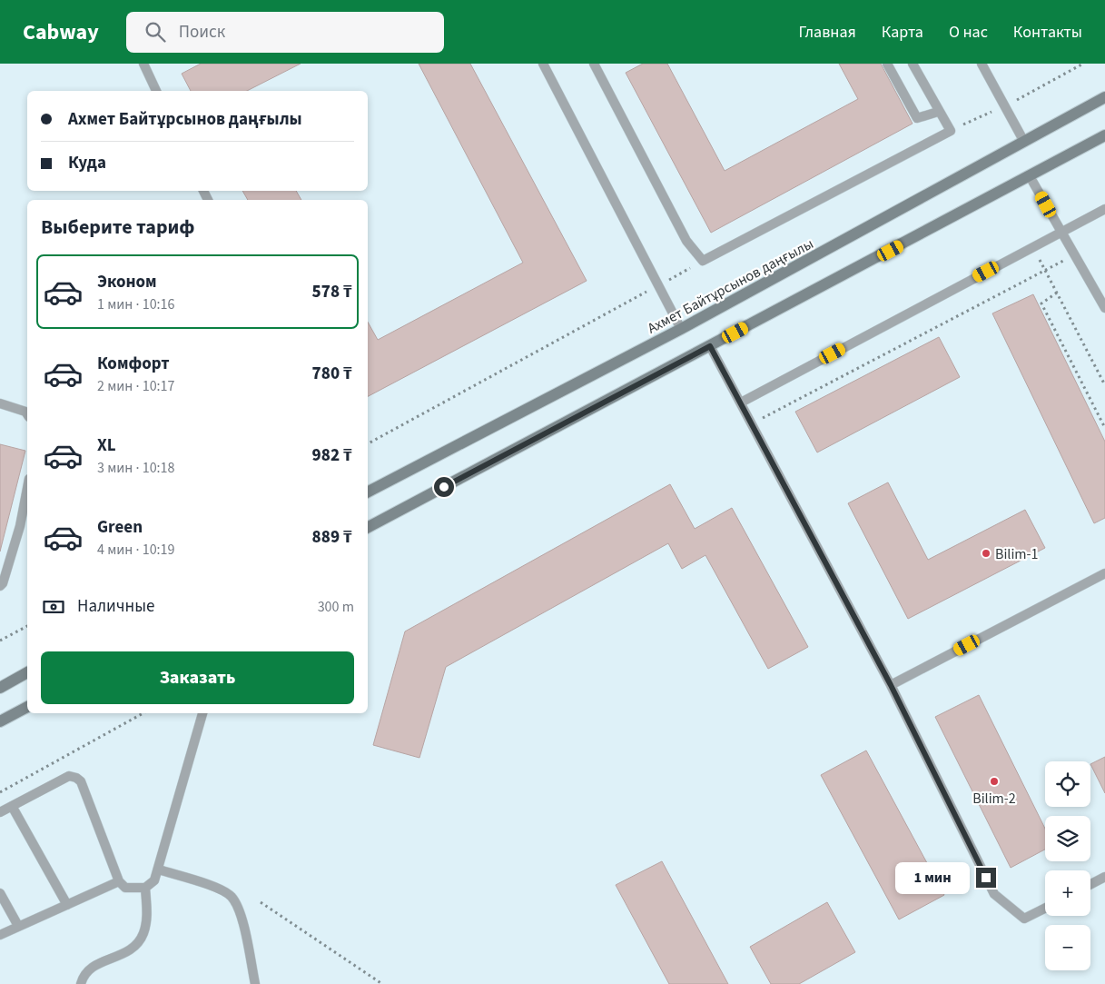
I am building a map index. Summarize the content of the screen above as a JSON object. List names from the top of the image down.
{
  "streets": {
    "street": ["Ахмет Байтұрсынов даңғылы"]
  },
  "places": ["Bilim-1", "Bilim-2"],
  "page": {
    "header": "Cabway",
    "search": "Поиск",
    "nav": [
      "Главная",
      "Карта",
      "О нас",
      "Контакты"
    ],
    "banner": ["Ахмет Байтұрсынов даңғылы", "Куда"],
    "heading": "Выберите тариф",
    "list": [
      {
        "name": "Эконом",
        "note": "1 мин · 10:16",
        "value": "578 ₸"
      },
      {
        "name": "Комфорт",
        "note": "2 мин · 10:17",
        "value": "780 ₸"
      },
      {
        "name": "XL",
        "note": "3 мин · 10:18",
        "value": "982 ₸"
      },
      {
        "name": "Green",
        "note": "4 мин · 10:19",
        "value": "889 ₸"
      }
    ],
    "pay": ["Наличные", "300 m"],
    "buttons": "Заказать",
    "map_buttons": ["+", "−"],
    "bubble": "1 мин"
  }
}
